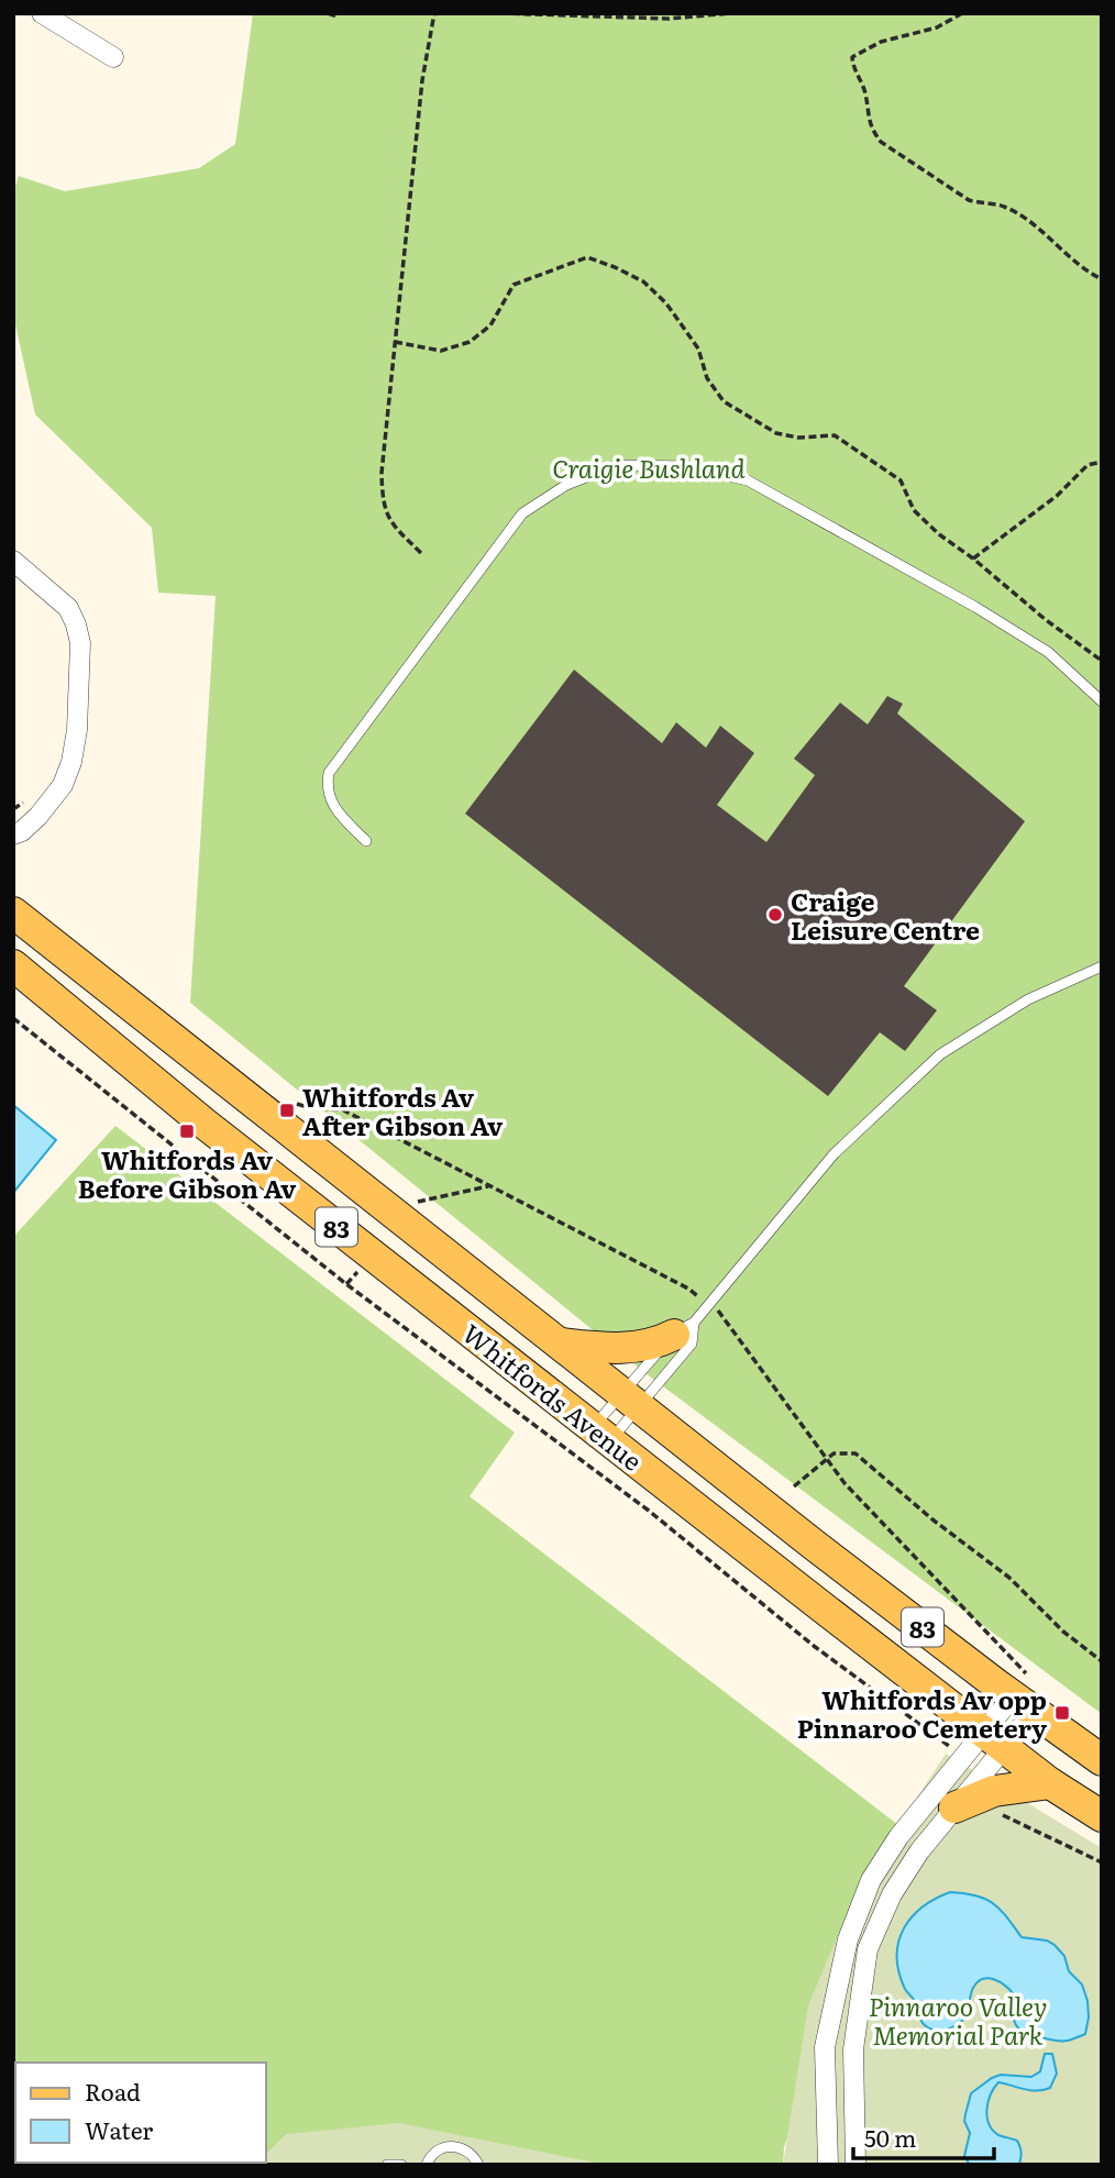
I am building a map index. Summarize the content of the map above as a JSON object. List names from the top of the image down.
{
  "streets": {
    "main road": ["83", "Whitfords Avenue"]
  },
  "parks": ["Craigie Bushland", "Pinnaroo Valley Memorial Park"],
  "places": {
    "other": ["Craige Leisure Centre"],
    "transit": ["Whitfords Av After Gibson Av", "Whitfords Av Before Gibson Av", "Whitfords Av opp Pinnaroo Cemetery"]
  },
  "legend": ["Road", "Water"],
  "scale_bar": "50 m"
}
